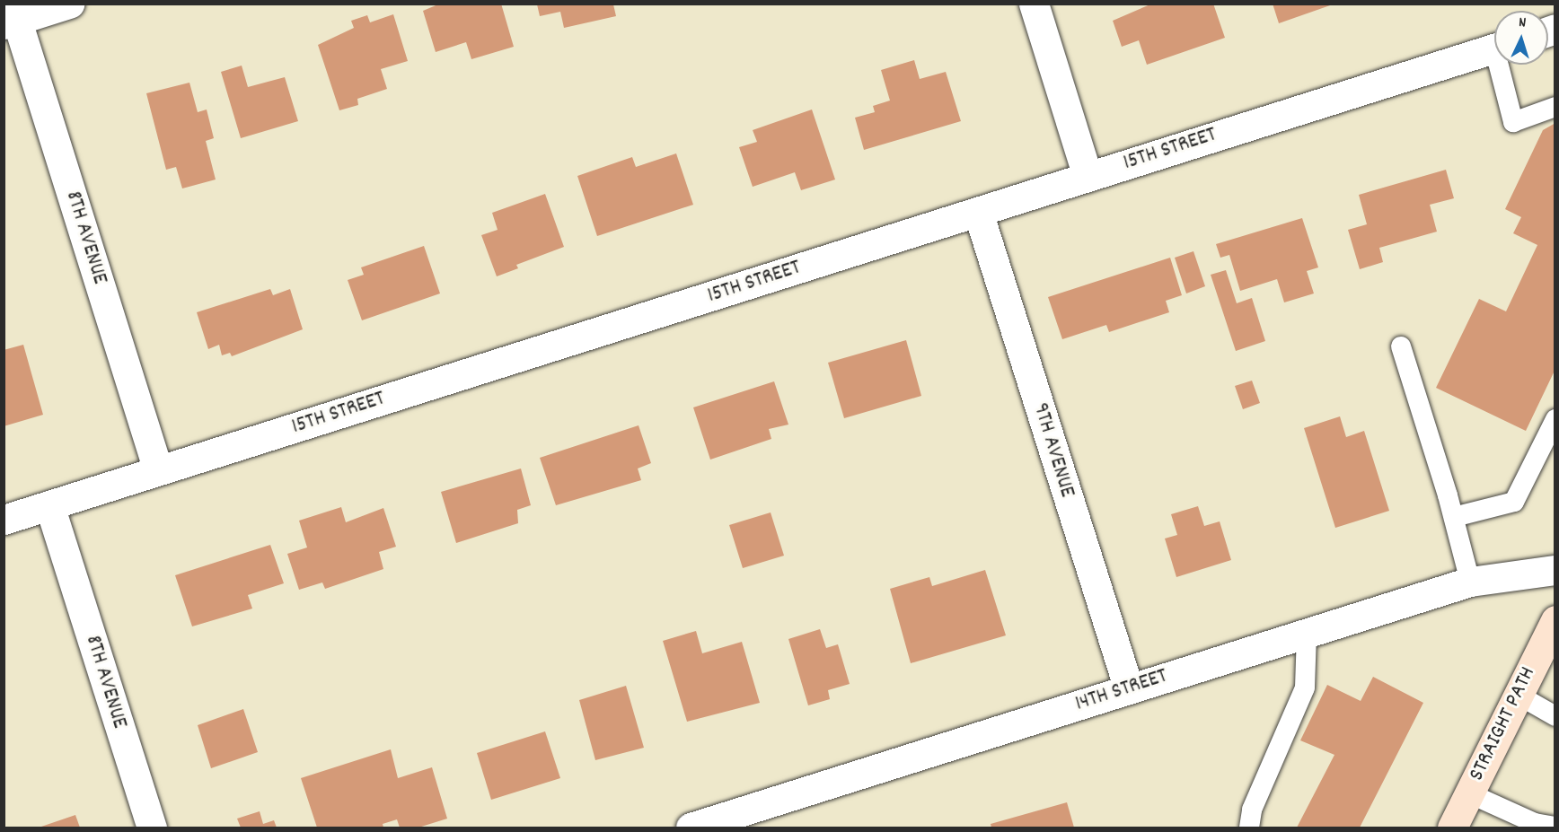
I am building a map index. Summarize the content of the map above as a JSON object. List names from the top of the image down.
{
  "streets": {
    "main road": ["STRAIGHT PATH"],
    "street": [
      "15TH STREET",
      "8TH AVENUE",
      "9TH AVENUE",
      "14TH STREET"
    ]
  },
  "crossings": [
    ["15TH STREET", "8TH AVENUE"],
    ["15TH STREET", "9TH AVENUE"],
    ["9TH AVENUE", "14TH STREET"]
  ],
  "north": "top"
}
